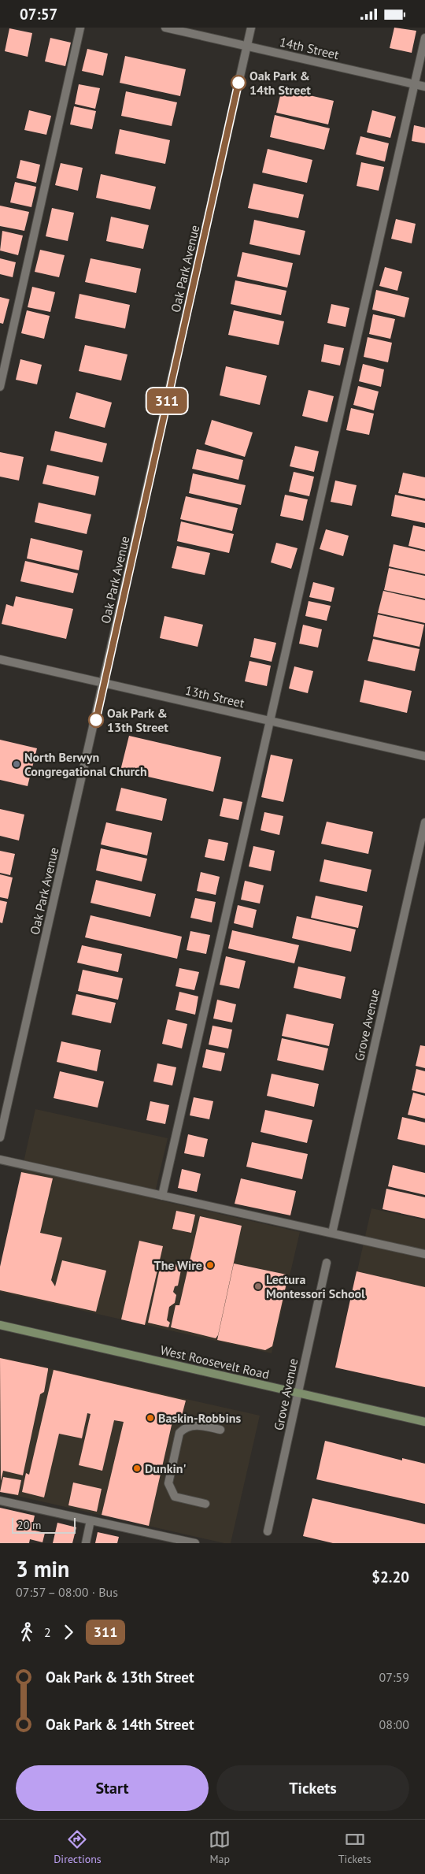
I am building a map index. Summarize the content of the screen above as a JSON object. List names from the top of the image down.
{
  "streets": {
    "main road": ["West Roosevelt Road"],
    "street": [
      "14th Street",
      "Oak Park Avenue",
      "13th Street",
      "Grove Avenue"
    ]
  },
  "crossings": [
    ["14th Street", "Oak Park Avenue"],
    ["Oak Park Avenue", "13th Street"],
    ["Grove Avenue", "West Roosevelt Road"]
  ],
  "places": [
    "Oak Park & 14th Street",
    "Oak Park & 13th Street",
    "North Berwyn Congregational Church",
    "The Wire",
    "Lectura Montessori School",
    "Baskin-Robbins",
    "Dunkin'"
  ],
  "lines": ["bus line 311"],
  "scale_bar": "20 m",
  "page": {
    "status": "07:57",
    "on_map": "311",
    "scale": "20 m",
    "heading": ["3 min", "07:57 – 08:00 · Bus", "$2.20"],
    "legs": ["2", "311"],
    "list": [
      {
        "name": "Oak Park & 13th Street",
        "value": "07:59"
      },
      {
        "name": "Oak Park & 14th Street",
        "value": "08:00"
      }
    ],
    "buttons": ["Start", "Tickets"],
    "tabs": ["Directions", "Map", "Tickets"]
  }
}
